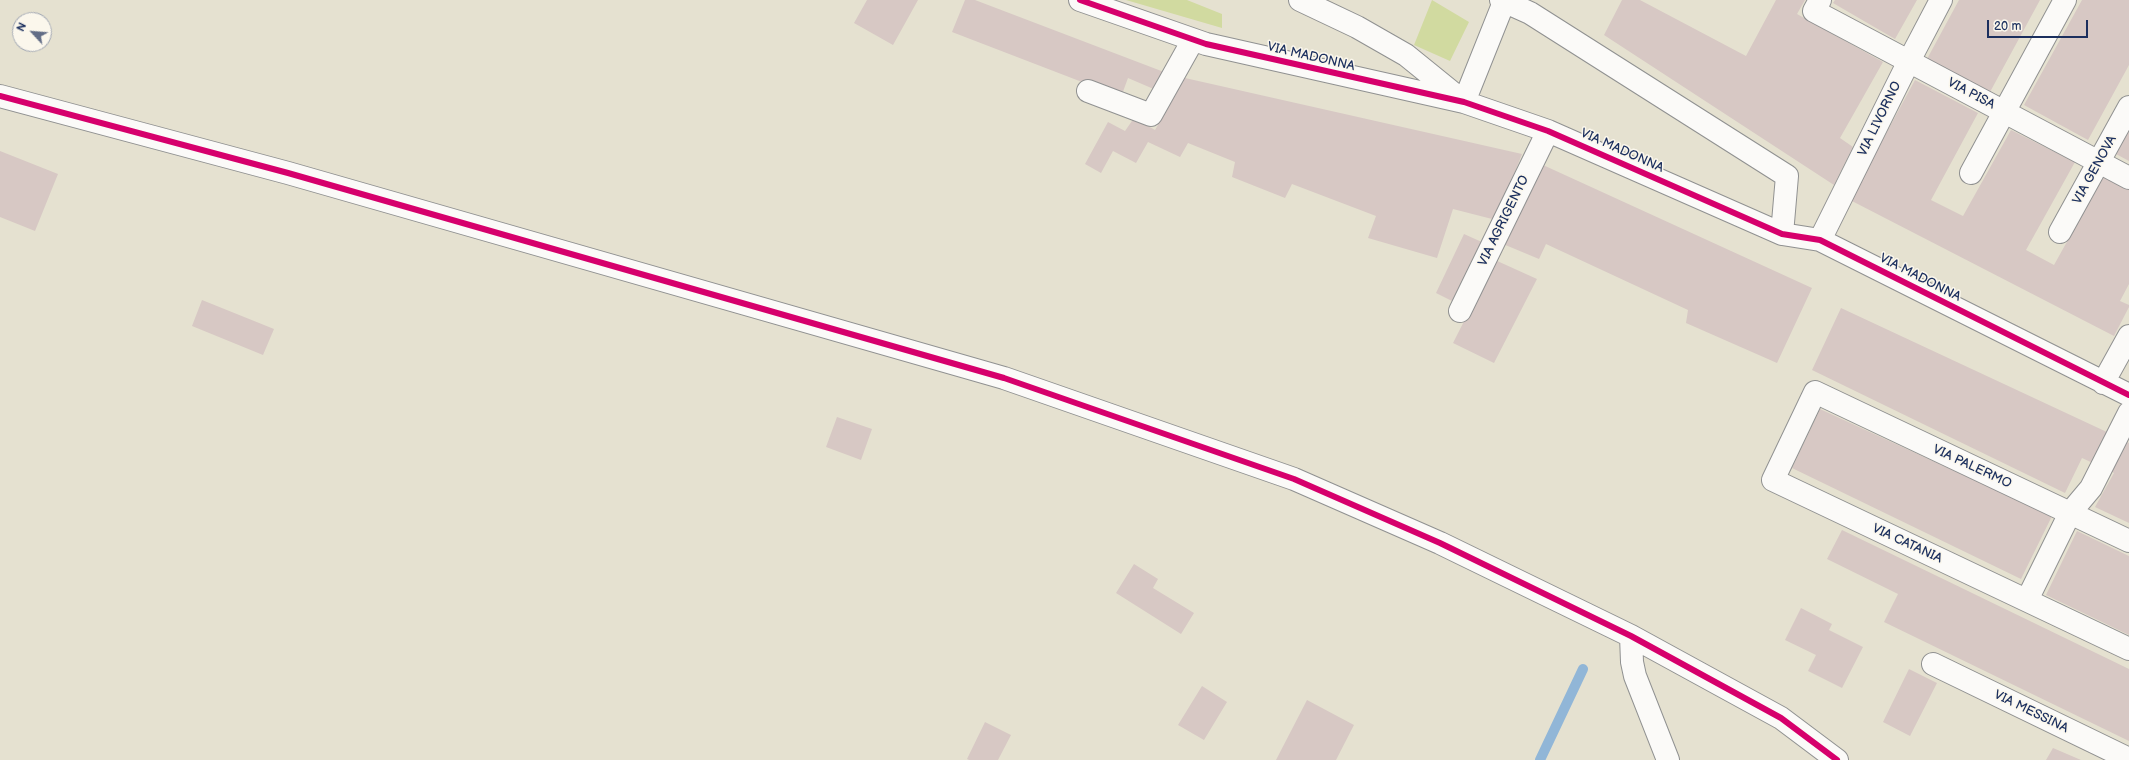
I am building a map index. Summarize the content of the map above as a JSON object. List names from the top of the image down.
{
  "streets": {
    "street": [
      "VIA MADONNA",
      "VIA PISA",
      "VIA LIVORNO",
      "VIA GENOVA",
      "VIA AGRIGENTO",
      "VIA PALERMO",
      "VIA CATANIA",
      "VIA MESSINA"
    ]
  },
  "crossings": [
    ["VIA MADONNA", "VIA LIVORNO"],
    ["VIA MADONNA", "VIA AGRIGENTO"],
    ["VIA PISA", "VIA LIVORNO"],
    ["VIA PISA", "VIA GENOVA"],
    ["VIA PALERMO", "VIA CATANIA"]
  ],
  "scale_bar": "20 m",
  "north": "top left"
}
